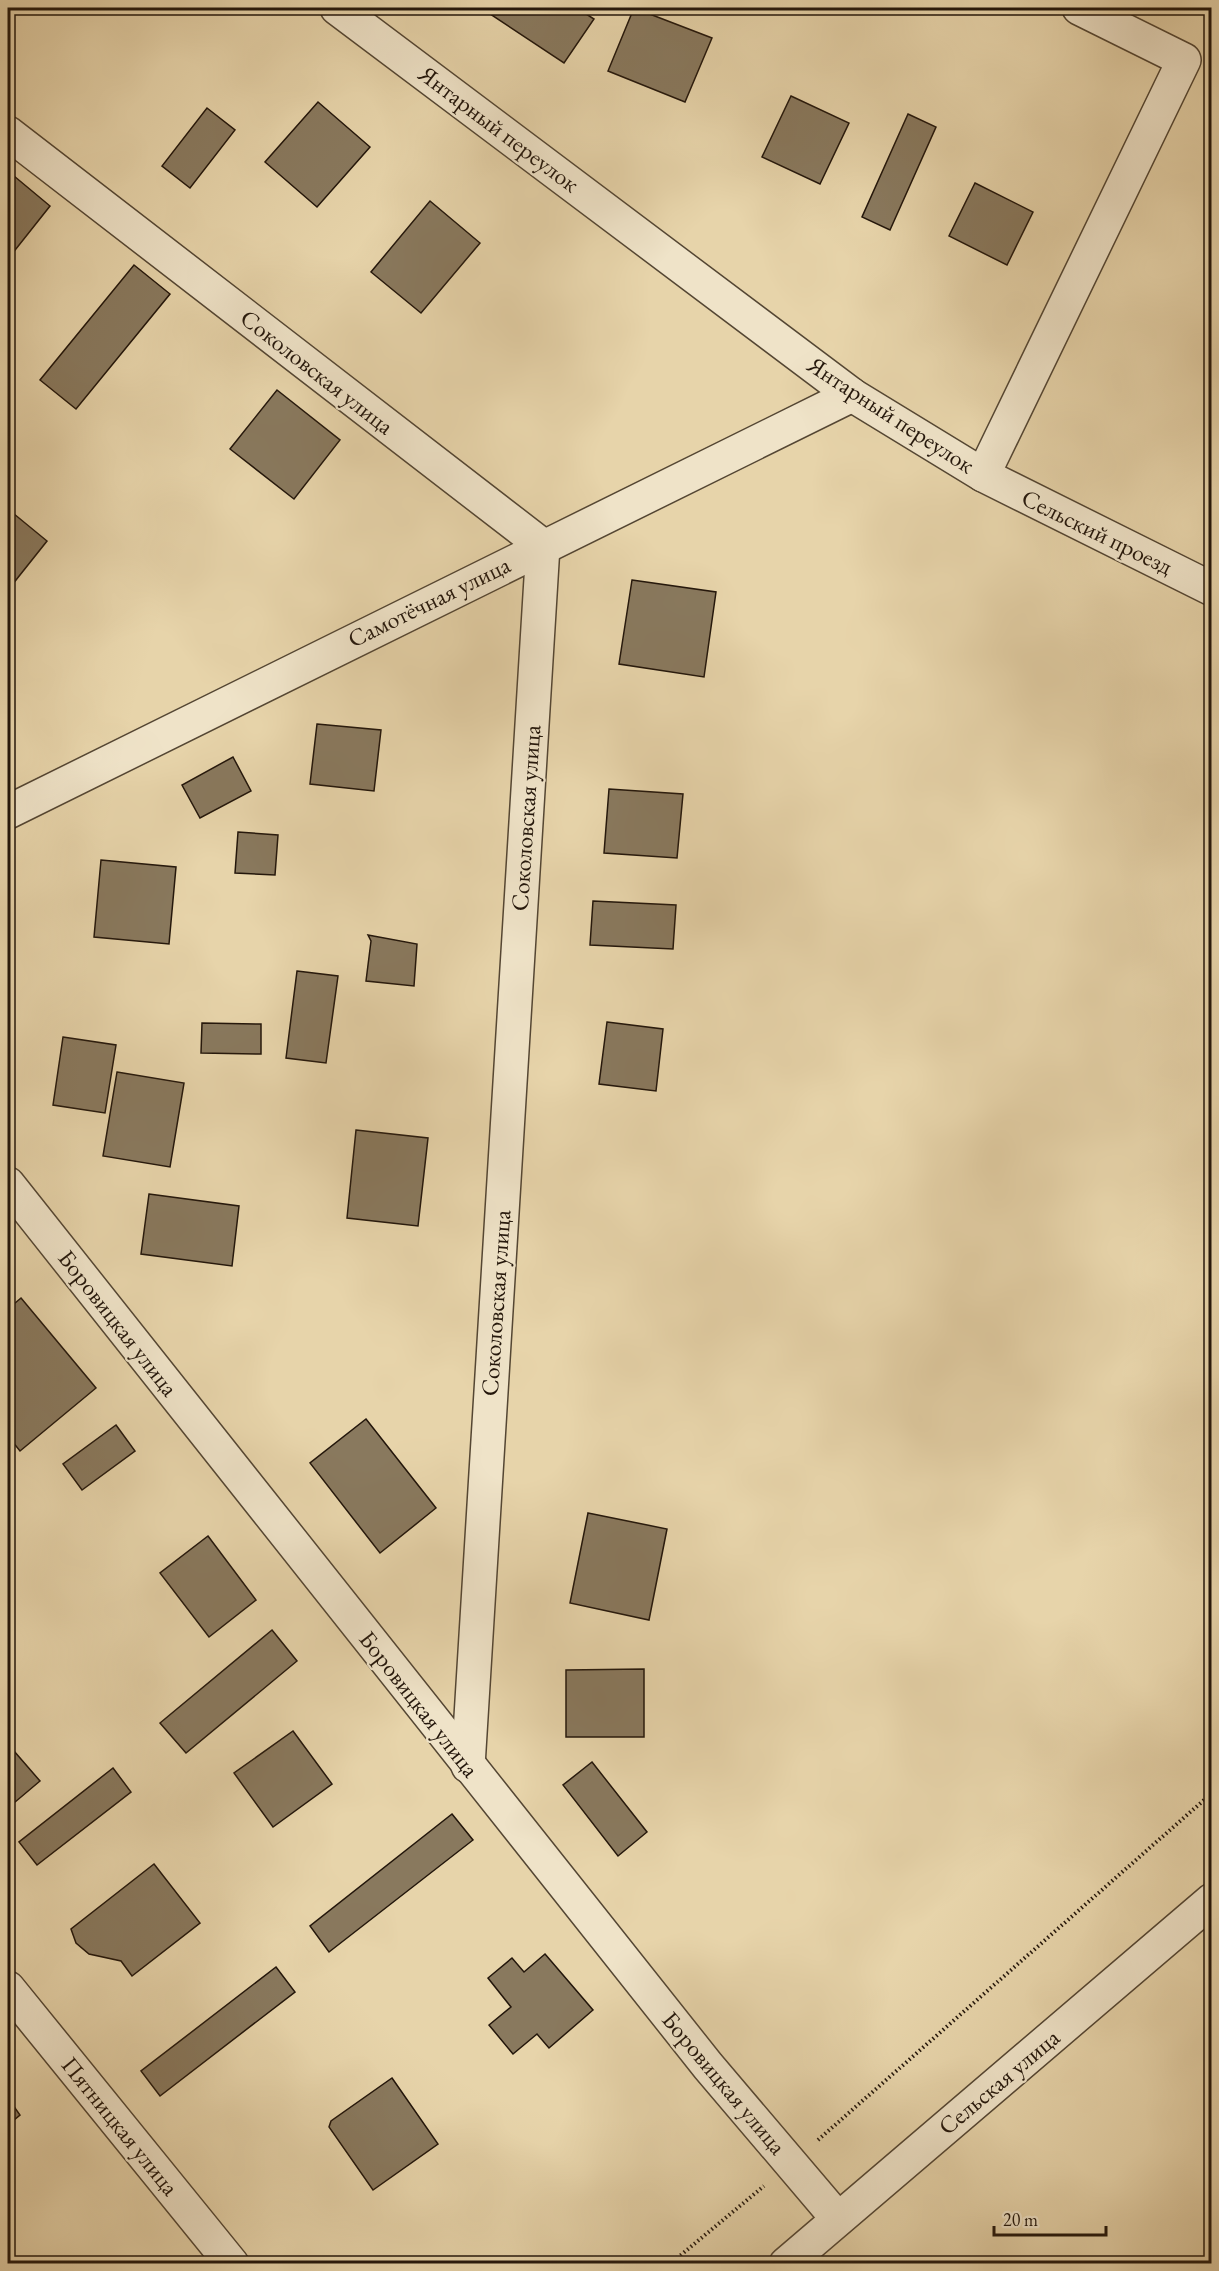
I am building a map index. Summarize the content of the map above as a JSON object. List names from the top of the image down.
{
  "streets": {
    "street": [
      "Янтарный переулок",
      "Соколовская улица",
      "Сельский проезд",
      "Самотёчная улица",
      "Боровицкая улица",
      "Сельская улица",
      "Пятницкая улица"
    ]
  },
  "crossings": [
    ["Янтарный переулок", "Сельский проезд"],
    ["Янтарный переулок", "Самотёчная улица"],
    ["Соколовская улица", "Самотёчная улица"],
    ["Соколовская улица", "Боровицкая улица"],
    ["Боровицкая улица", "Сельская улица"]
  ],
  "scale_bar": "20 m"
}
